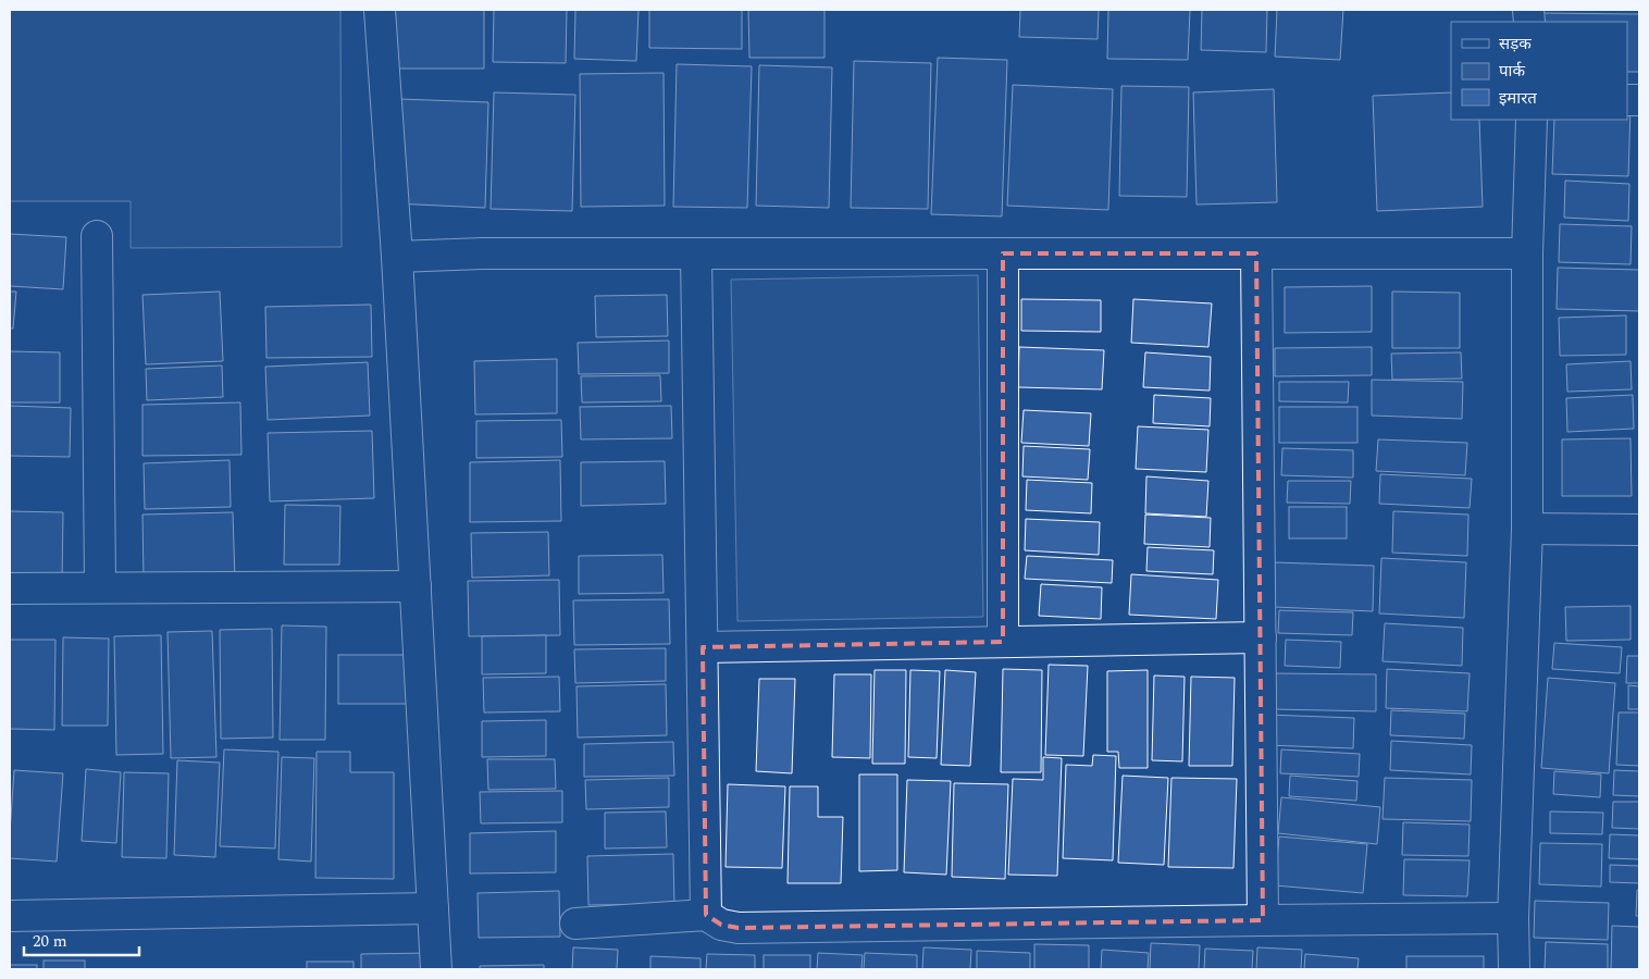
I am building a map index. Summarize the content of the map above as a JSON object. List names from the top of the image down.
{
  "legend": ["सड़क", "पार्क", "इमारत"],
  "scale_bar": "20 m"
}
